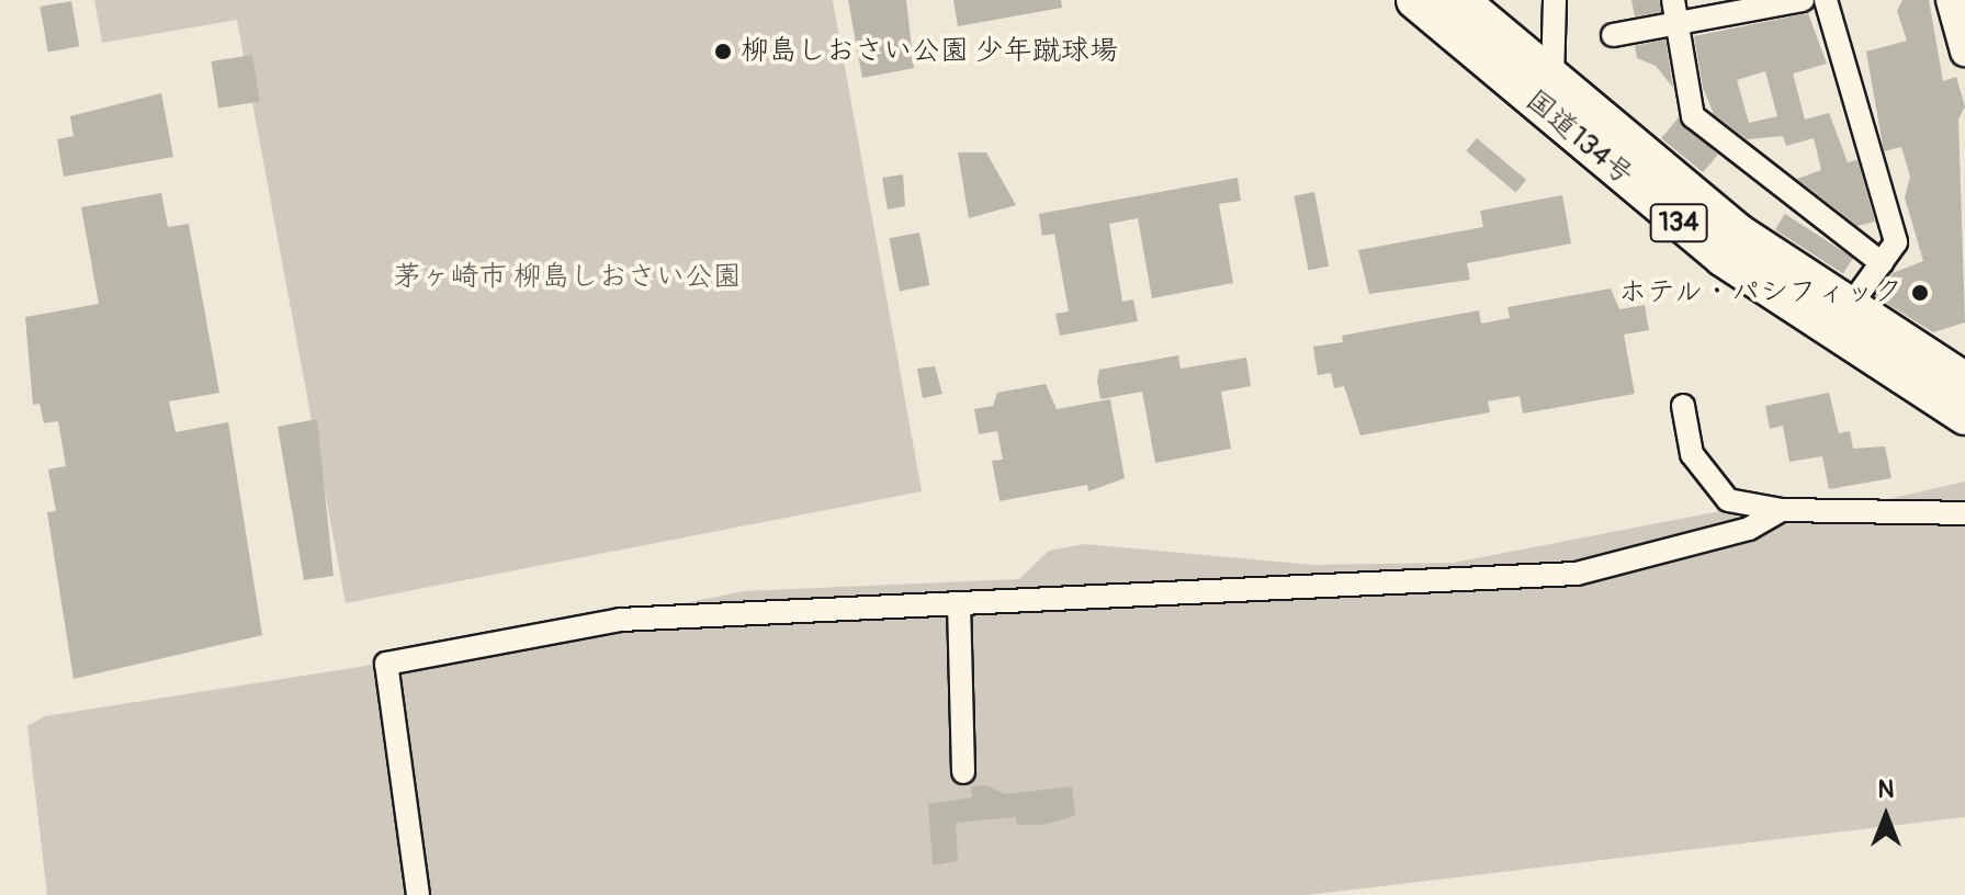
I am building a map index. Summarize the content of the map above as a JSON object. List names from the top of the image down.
{
  "streets": {
    "highway": ["国道134号", "134"]
  },
  "parks": ["茅ヶ崎市 柳島しおさい公園"],
  "places": ["柳島しおさい公園 少年蹴球場", "ホテル・パシフィック"],
  "north": "top"
}
